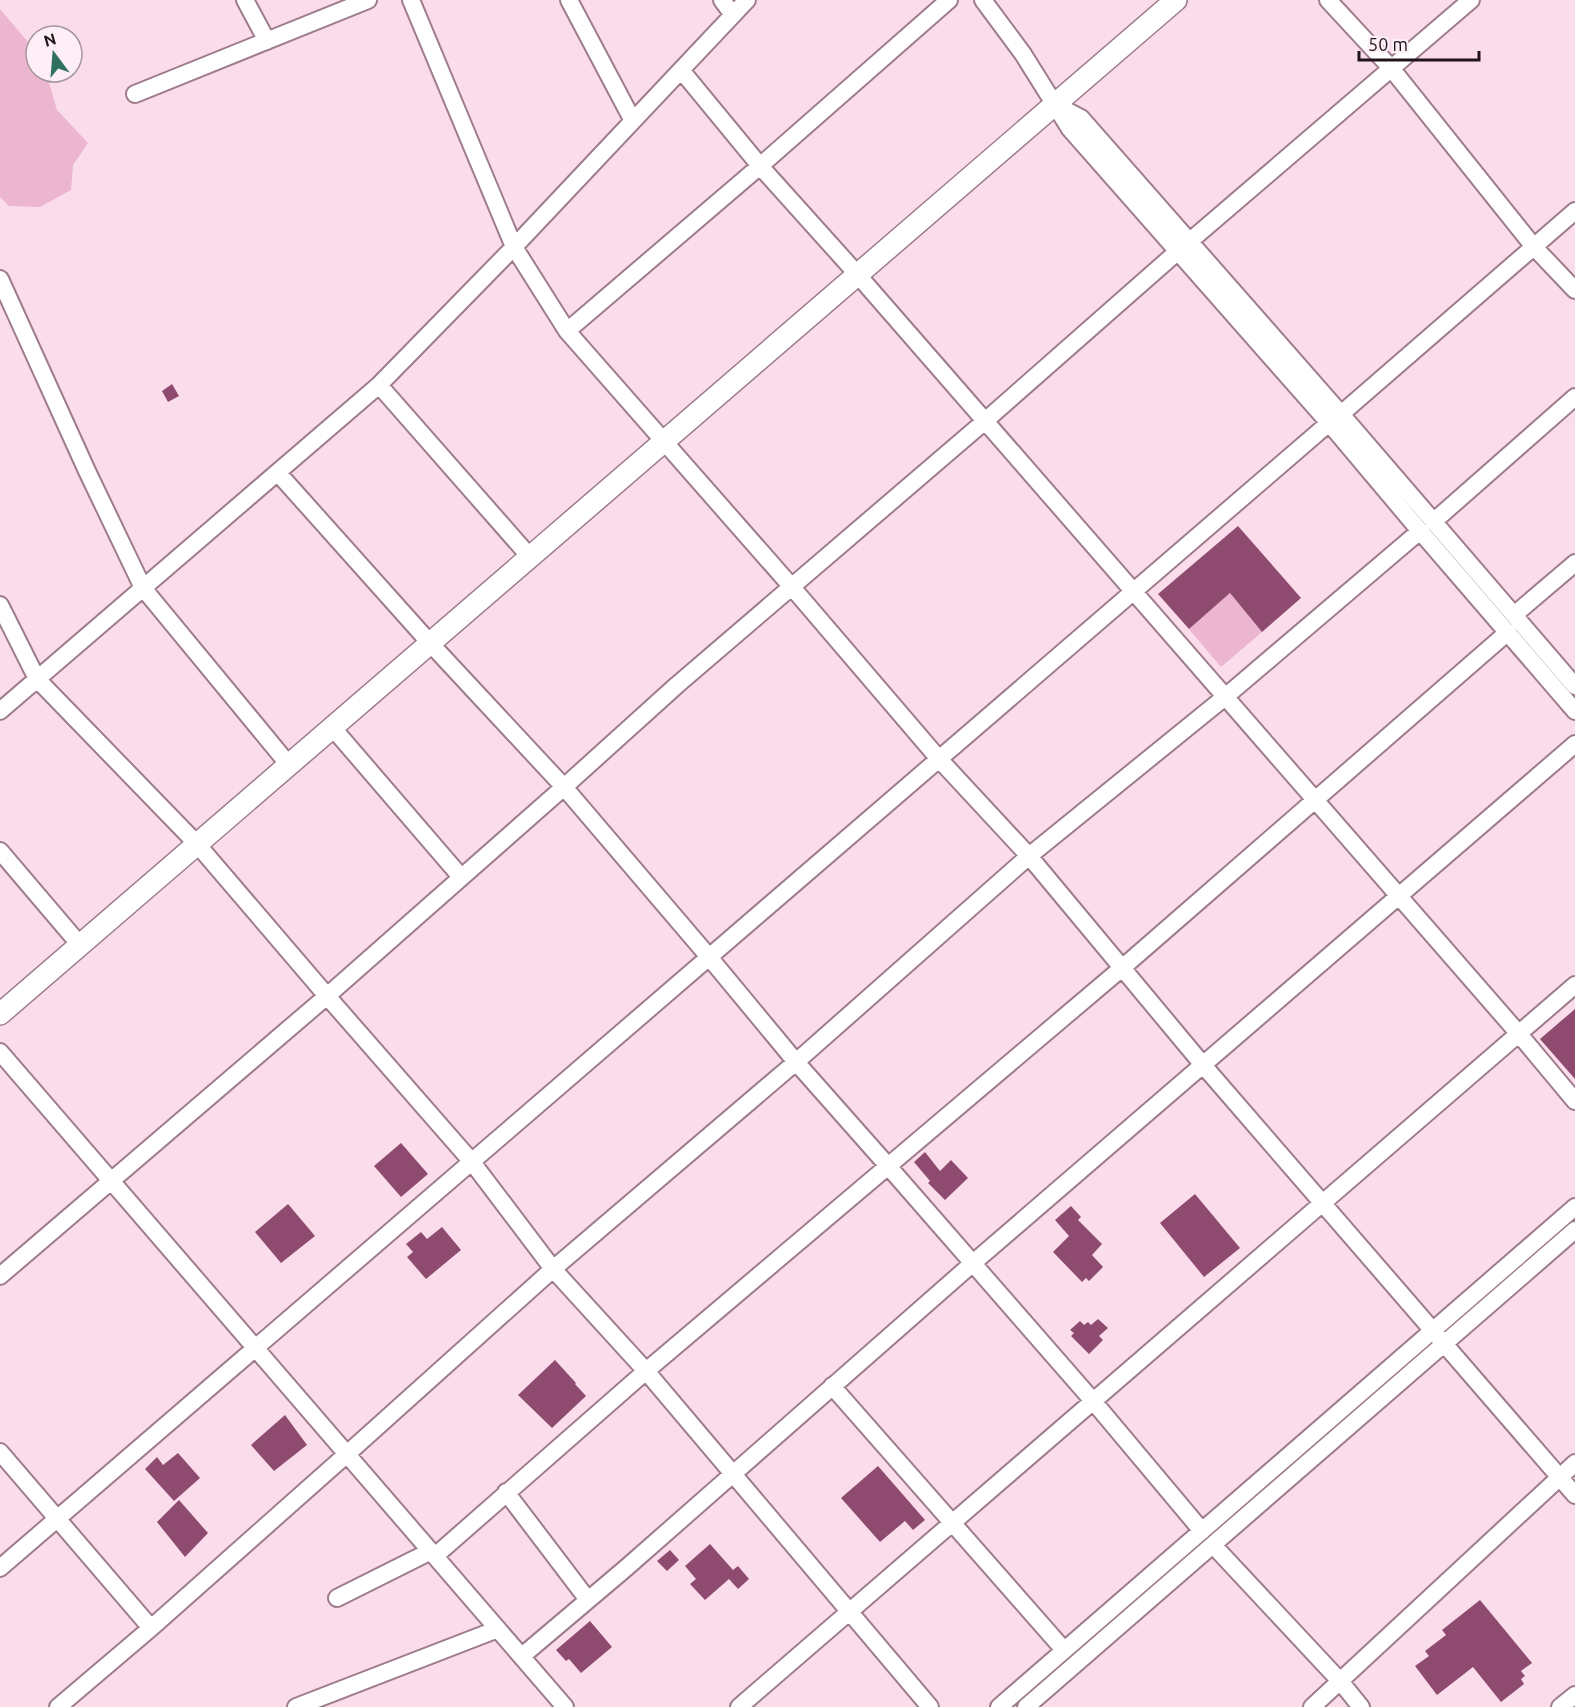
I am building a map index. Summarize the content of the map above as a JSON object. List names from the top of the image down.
{
  "scale_bar": "50 m",
  "north": "top"
}
